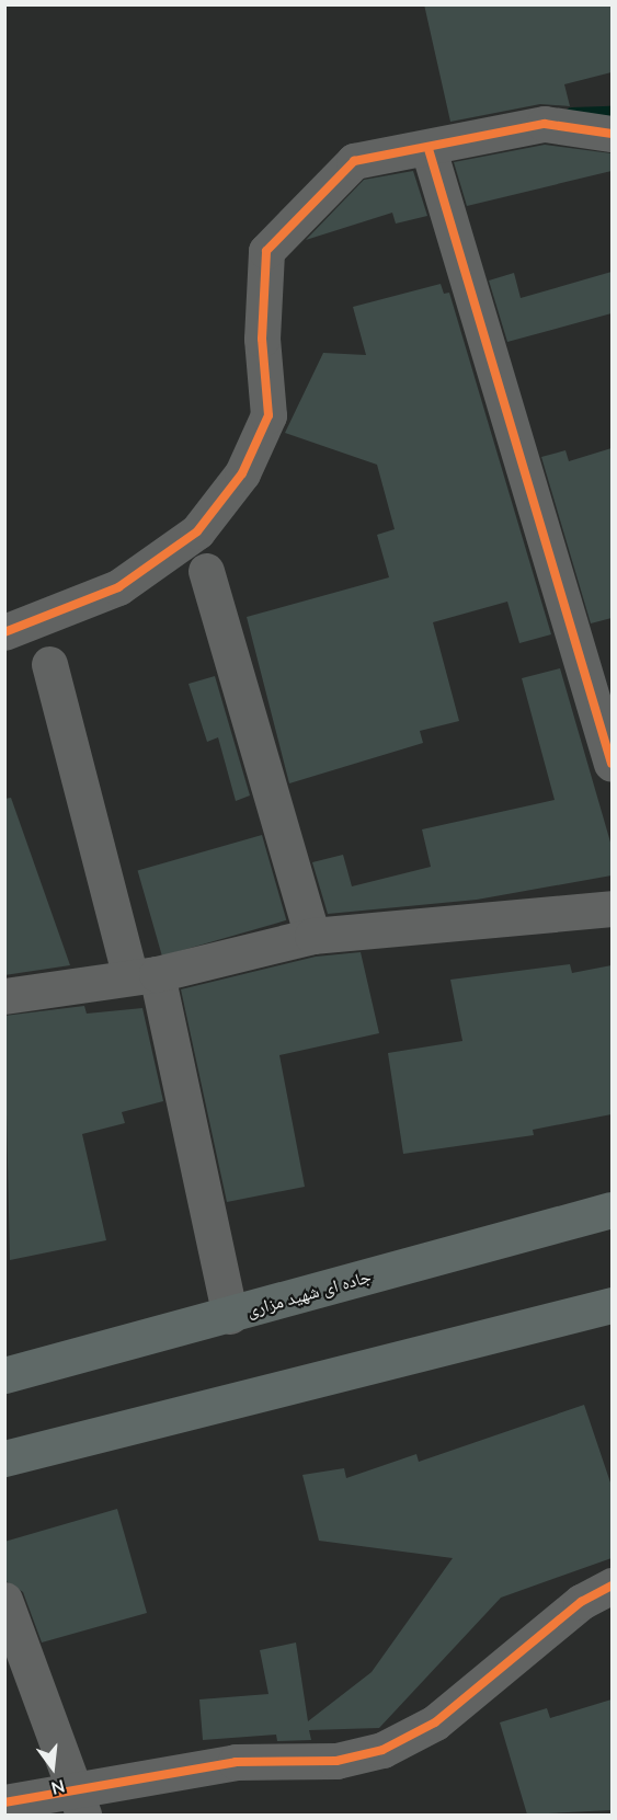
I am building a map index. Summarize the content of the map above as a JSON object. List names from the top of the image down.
{
  "streets": {
    "main road": ["جاده ای شهید مزاری"]
  },
  "north": "bottom"
}
